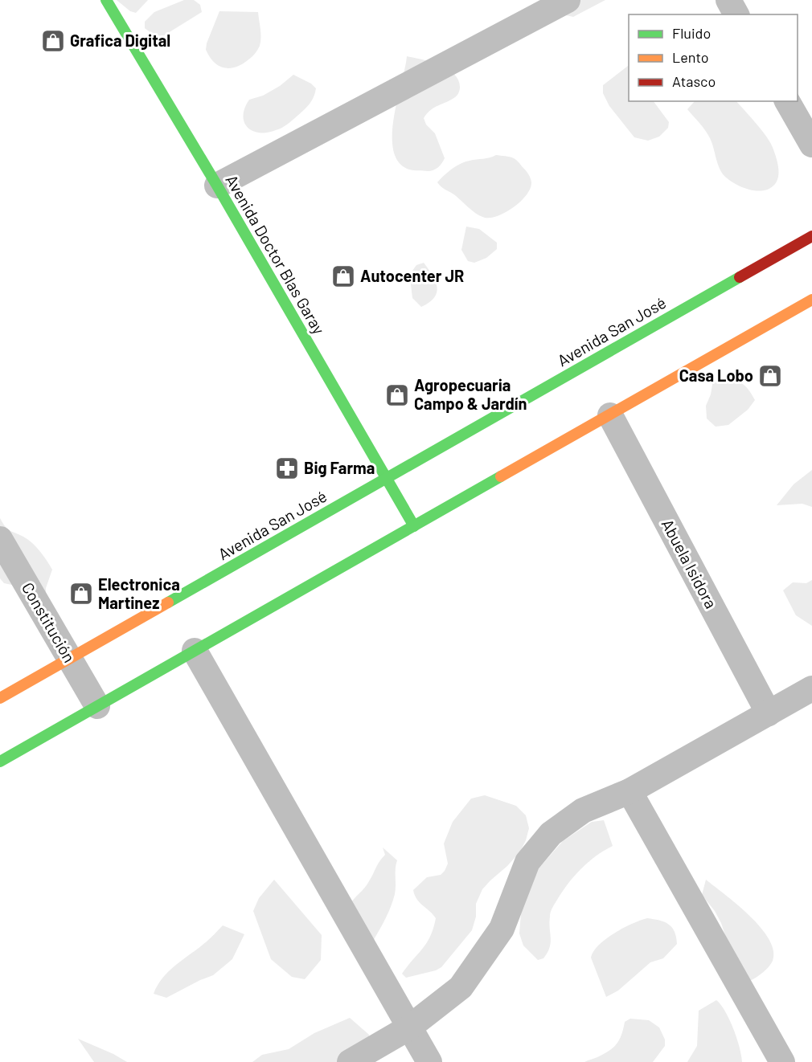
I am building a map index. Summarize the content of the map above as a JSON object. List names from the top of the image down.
{
  "streets": {
    "street": [
      "Avenida Doctor Blas Garay",
      "Avenida San José",
      "Abuela Isidora",
      "Constitución"
    ]
  },
  "crossings": [
    ["Avenida Doctor Blas Garay", "Avenida San José"],
    ["Avenida San José", "Constitución"]
  ],
  "places": {
    "shop": [
      "Grafica Digital",
      "Autocenter JR",
      "Casa Lobo",
      "Agropecuaria Campo & Jardín",
      "Electronica Martinez"
    ],
    "pharmacy": ["Big Farma"]
  },
  "legend": ["Fluido", "Lento", "Atasco"]
}
